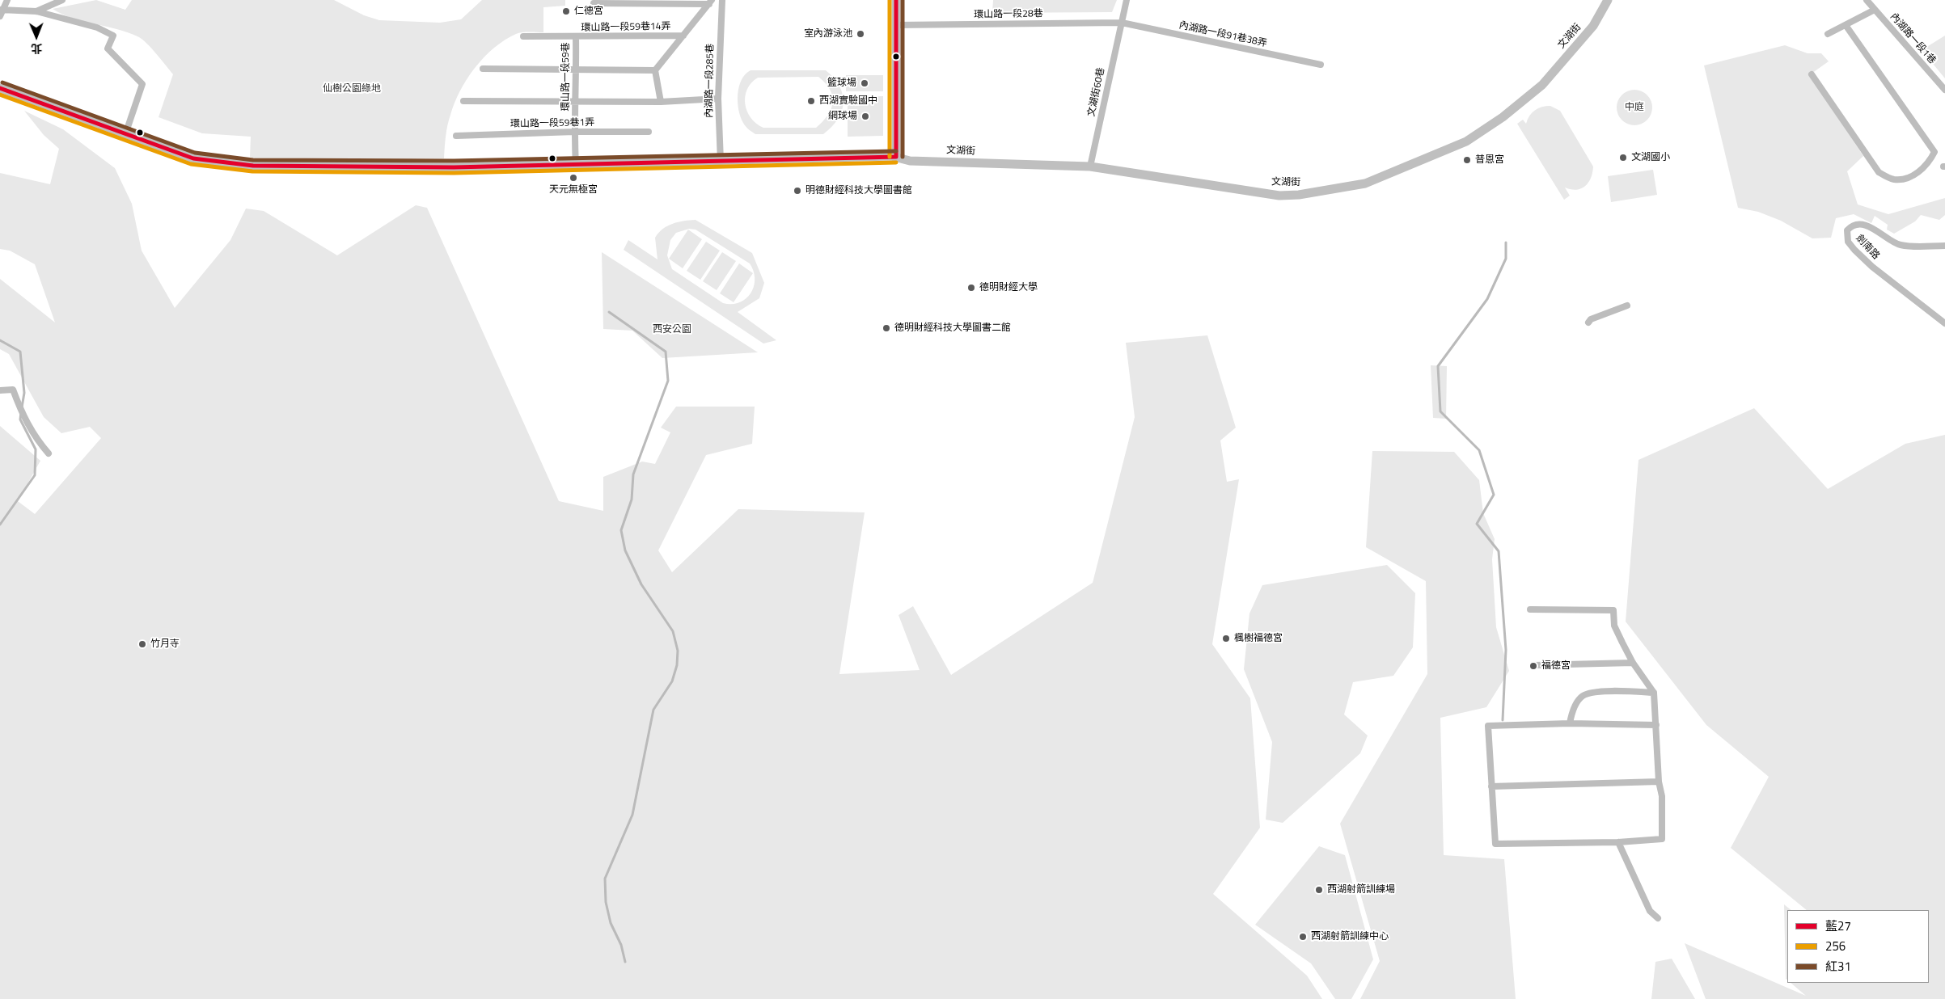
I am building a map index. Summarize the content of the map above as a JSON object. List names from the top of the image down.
{
  "streets": {
    "street": [
      "環山路一段28巷",
      "環山路一段59巷14弄",
      "內湖路一段91巷38弄",
      "文湖街",
      "內湖路一段1巷",
      "環山路一段59巷",
      "內湖路一段285巷",
      "文湖街60巷",
      "環山路一段59巷1弄",
      "劍南路"
    ]
  },
  "crossings": [
    ["環山路一段28巷", "內湖路一段91巷38弄"],
    ["環山路一段28巷", "文湖街60巷"],
    ["環山路一段59巷14弄", "環山路一段59巷"],
    ["內湖路一段91巷38弄", "文湖街60巷"],
    ["文湖街", "環山路一段59巷"],
    ["文湖街", "內湖路一段285巷"],
    ["文湖街", "文湖街60巷"],
    ["環山路一段59巷", "環山路一段59巷1弄"]
  ],
  "parks": ["仙樹公園綠地", "中庭", "西安公園"],
  "places": [
    "仁德宮",
    "室內游泳池",
    "籃球場",
    "西湖實驗國中",
    "網球場",
    "文湖國小",
    "普恩宮",
    "天元無極宮",
    "明德財經科技大學圖書館",
    "德明財經大學",
    "德明財經科技大學圖書二館",
    "楓樹福德宮",
    "竹月寺",
    "福德宮",
    "西湖射箭訓練場",
    "西湖射箭訓練中心"
  ],
  "lines": ["transit line 藍27", "transit line 256", "transit line 紅31"],
  "legend": ["藍27", "256", "紅31"],
  "north": "bottom"
}
